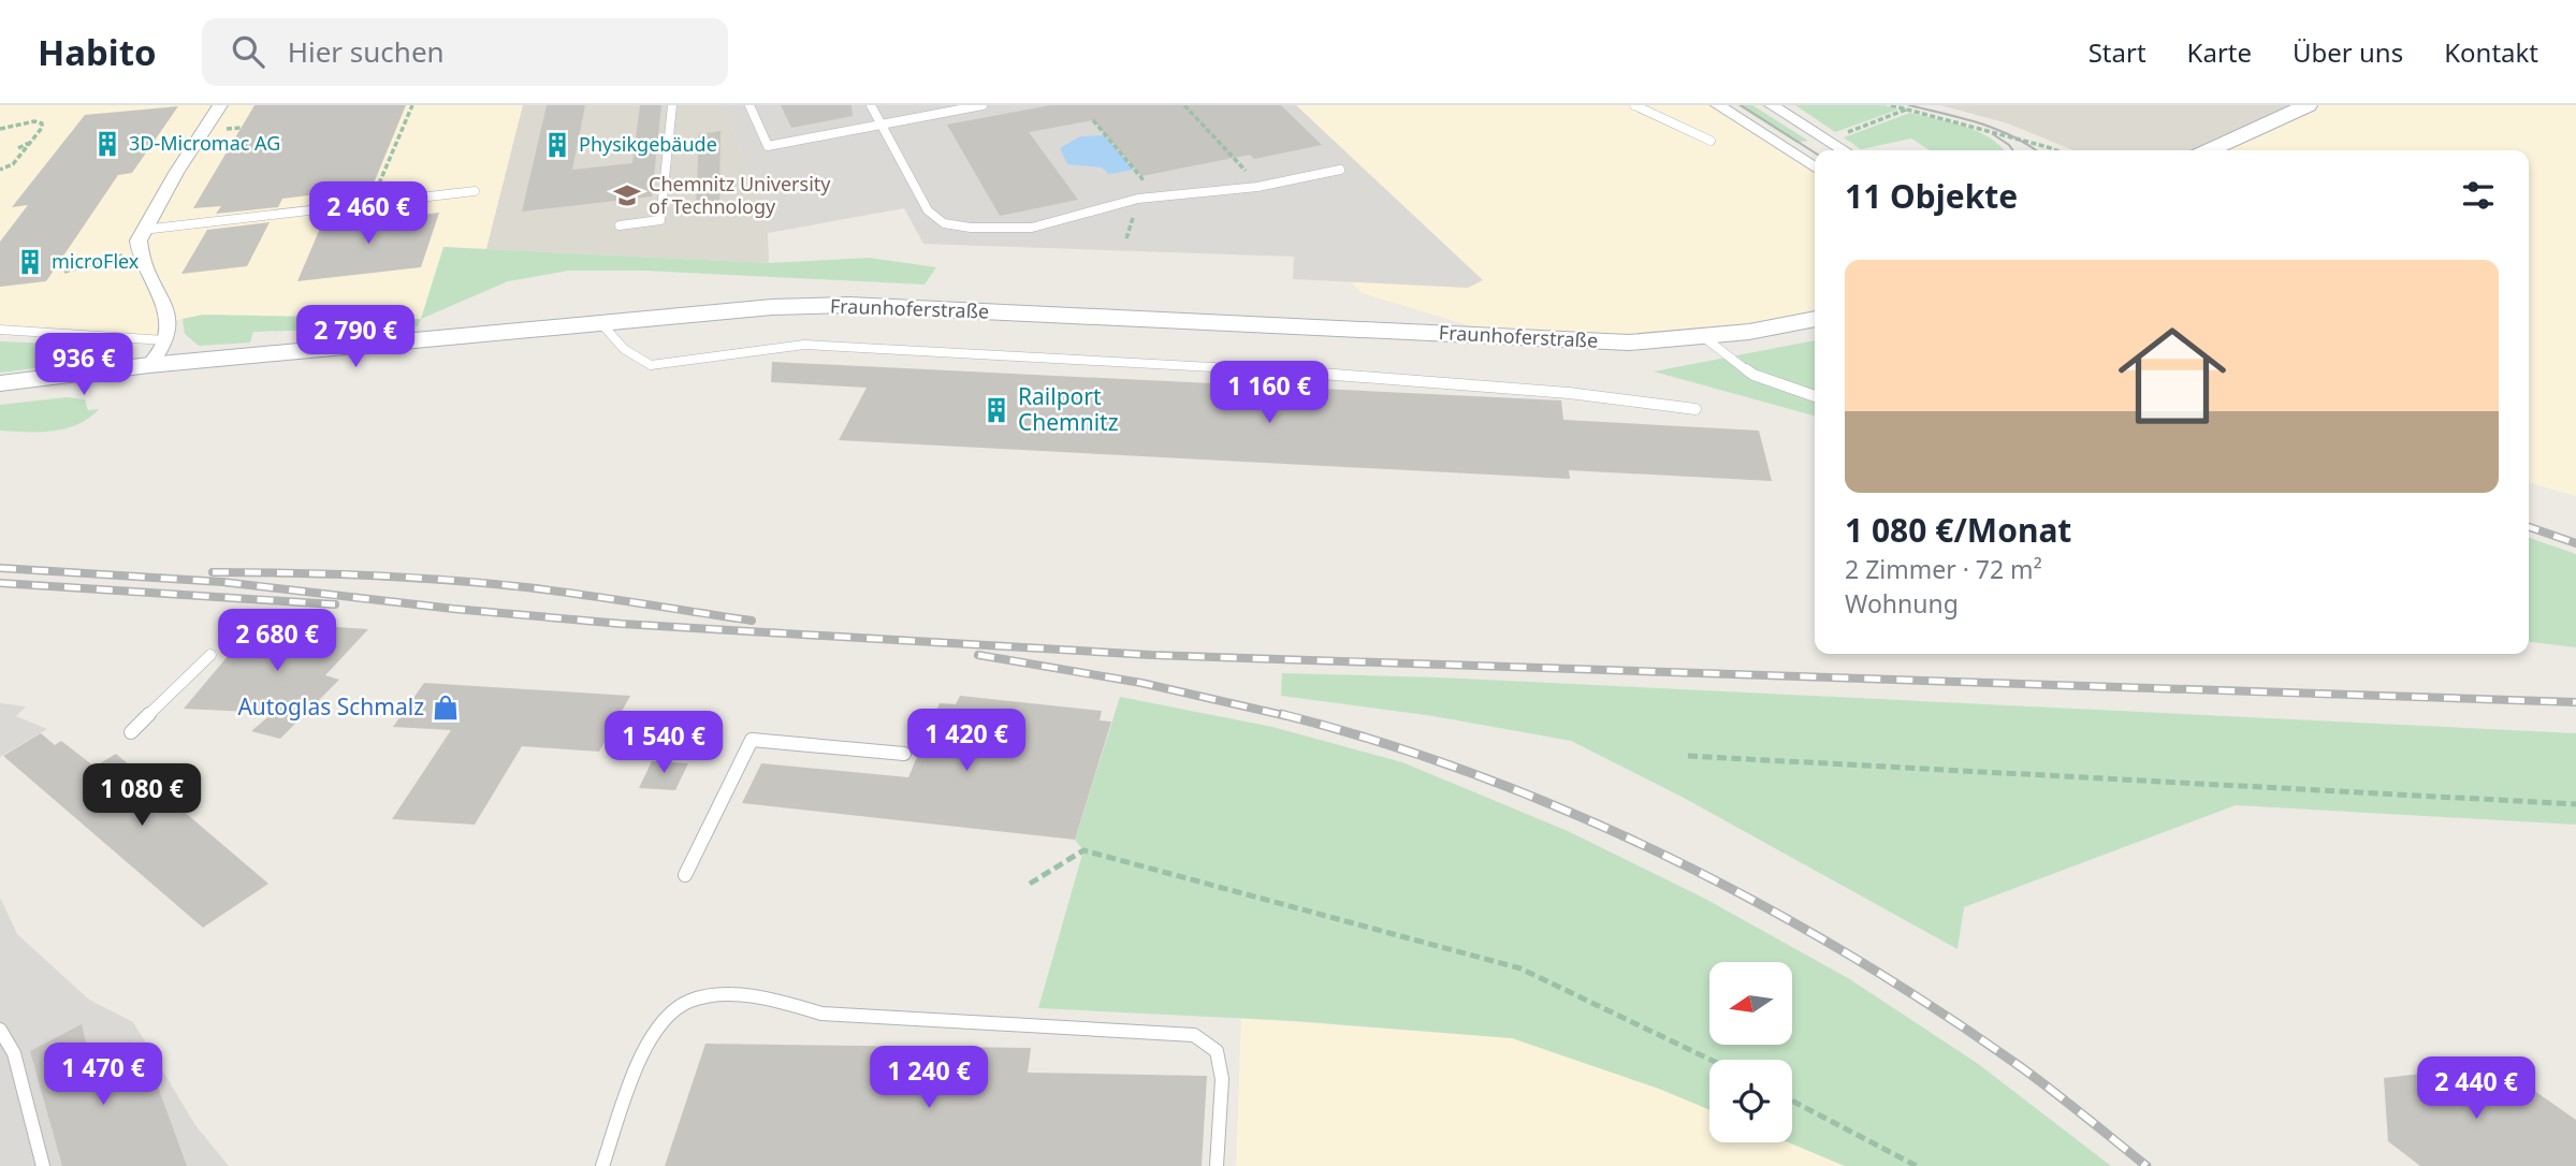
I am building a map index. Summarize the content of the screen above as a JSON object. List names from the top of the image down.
{
  "streets": {
    "main road": ["Fraunhoferstraße"]
  },
  "places": {
    "building": [
      "3D-Micromac AG",
      "Physikgebäude",
      "microFlex",
      "Railport Chemnitz"
    ],
    "school or university": ["Chemnitz University of Technology"],
    "shop": ["Autoglas Schmalz"]
  },
  "north": "left",
  "page": {
    "header": "Habito",
    "search": "Hier suchen",
    "nav": [
      "Start",
      "Karte",
      "Über uns",
      "Kontakt"
    ],
    "heading": "11 Objekte",
    "price": [
      "2 460 €",
      "2 790 €",
      "936 €",
      "1 160 €",
      "2 680 €",
      "1 420 €",
      "1 540 €",
      "1 080 €",
      "1 470 €",
      "1 240 €",
      "2 440 €"
    ],
    "list": [
      {
        "name": "1 080 €/Monat",
        "note": "2 Zimmer · 72 m² · Wohnung"
      }
    ]
  }
}
